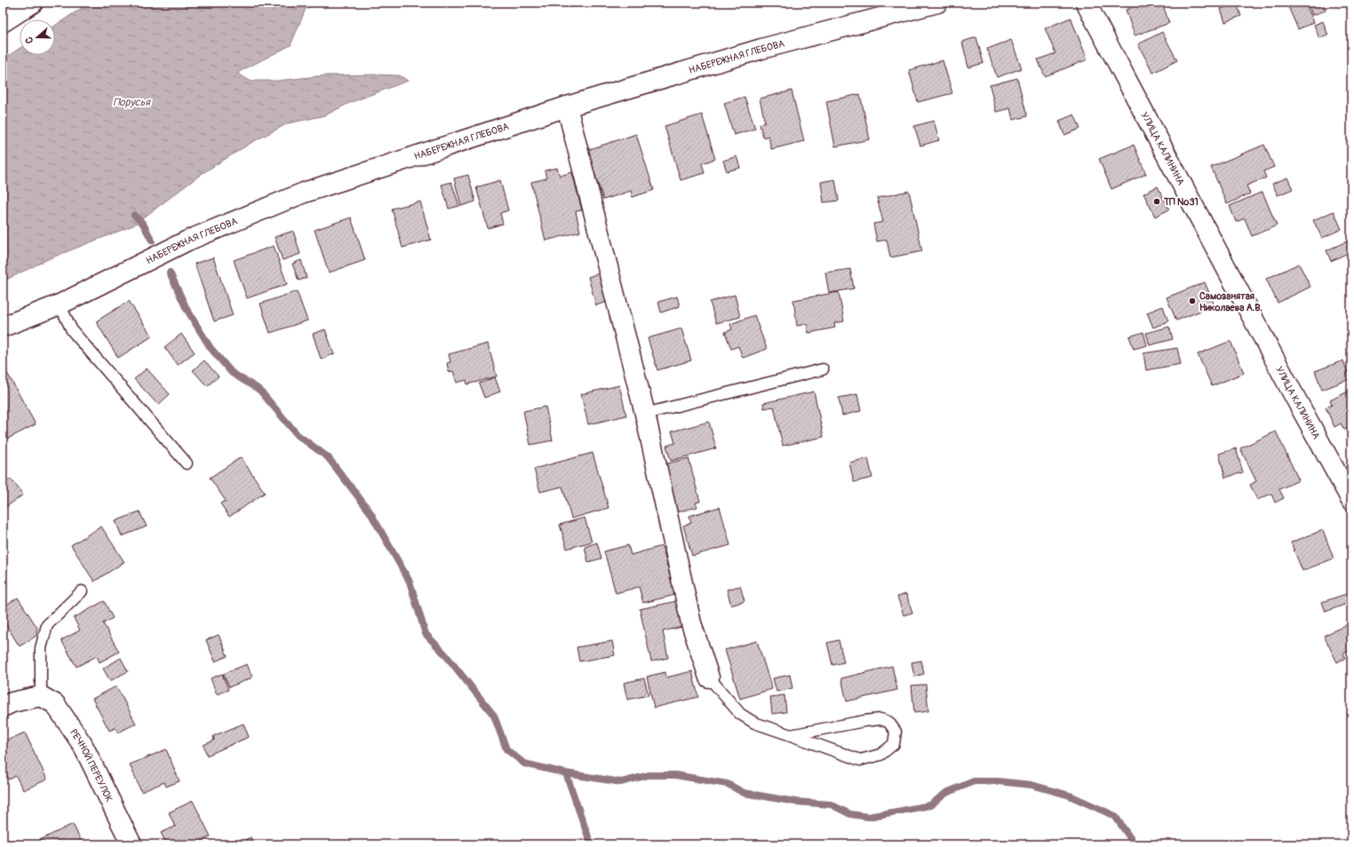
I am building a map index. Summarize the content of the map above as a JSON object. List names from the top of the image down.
{
  "streets": {
    "street": ["НАБЕРЕЖНАЯ ГЛЕБОВА", "УЛИЦА КАЛИНИНА", "РЕЧНОЙ ПЕРЕУЛОК"]
  },
  "water": ["Порусья"],
  "places": ["ТП №31", "Самозанятая Николаева А.В."],
  "north": "left"
}
